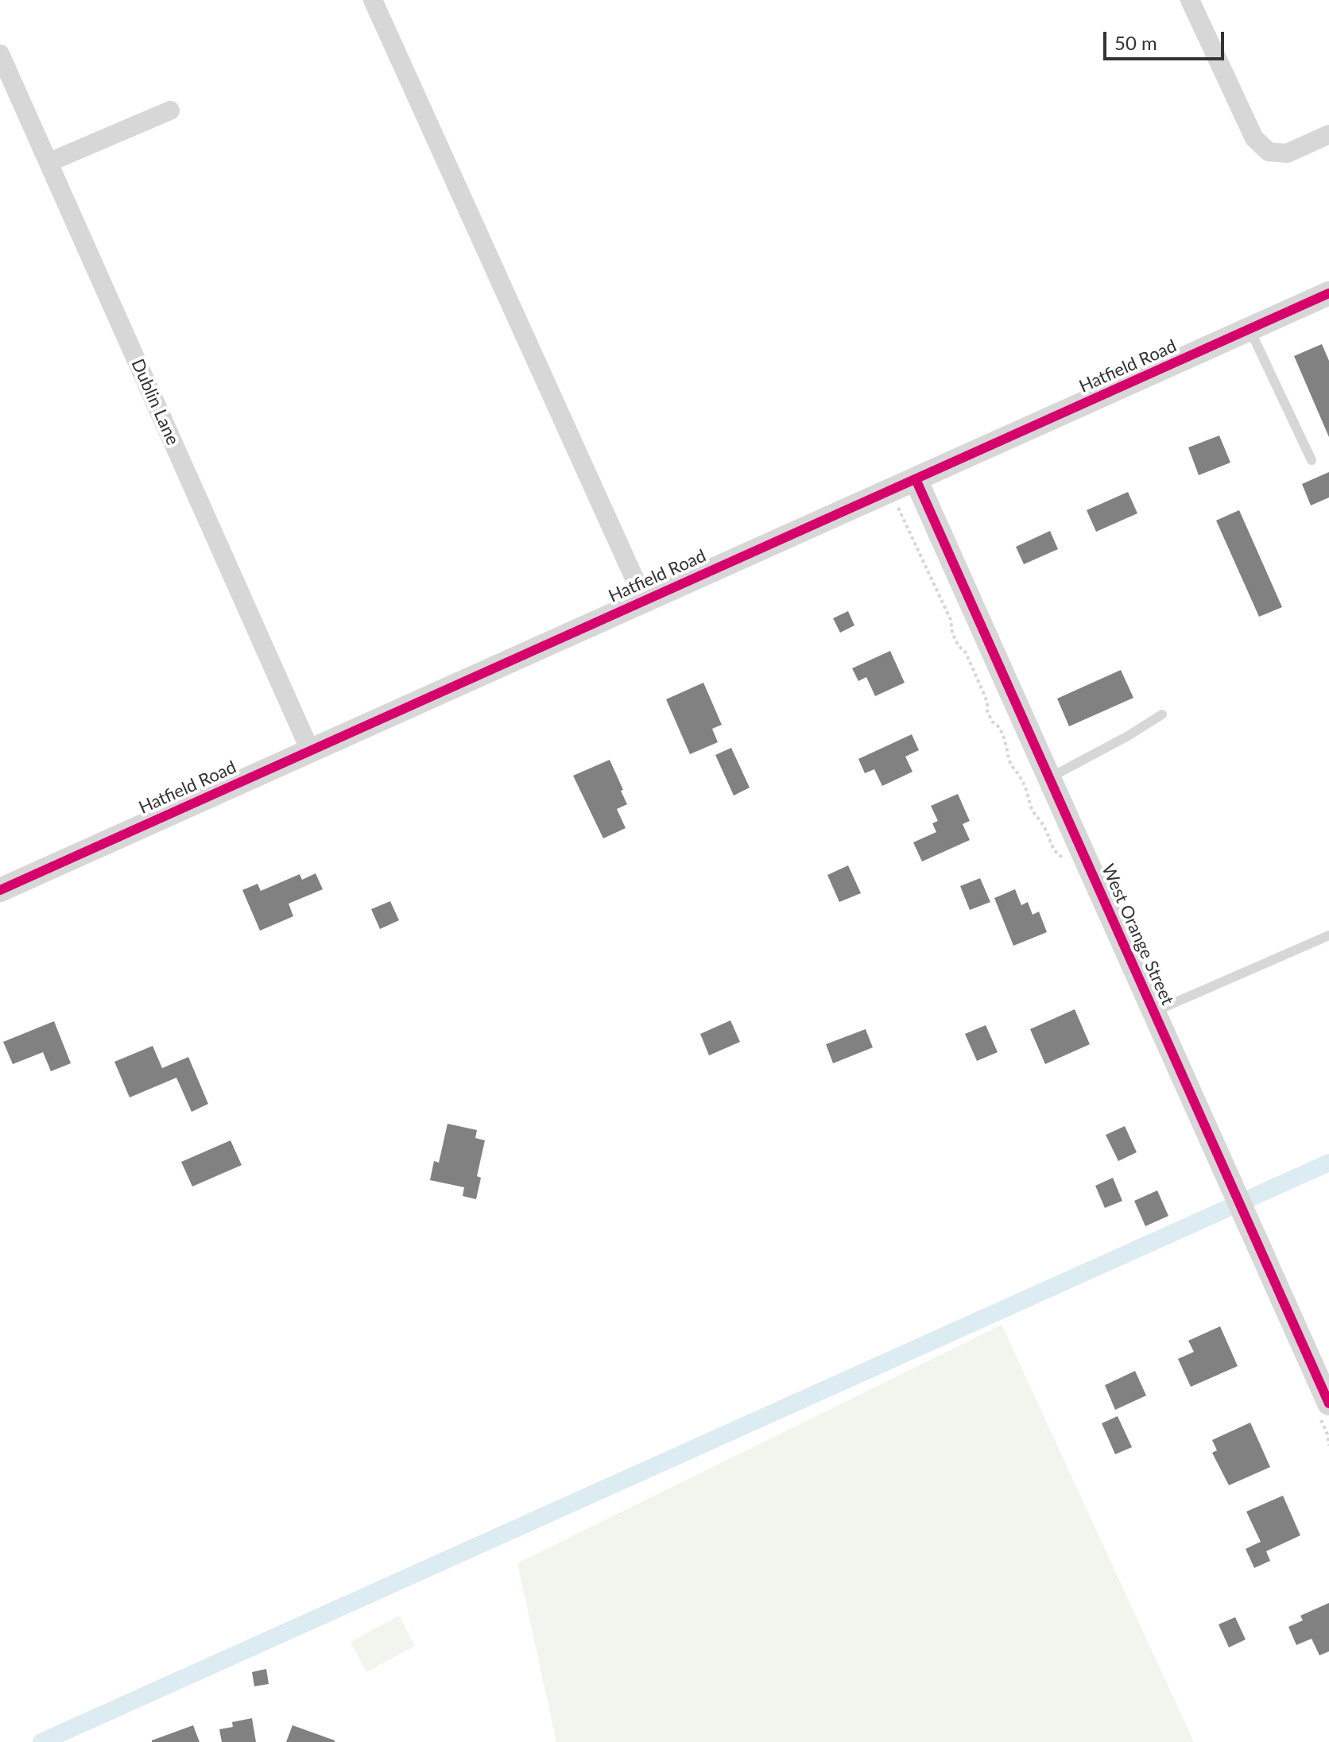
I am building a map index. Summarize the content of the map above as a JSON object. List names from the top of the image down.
{
  "streets": {
    "street": ["Hatfield Road", "Dublin Lane", "West Orange Street"]
  },
  "crossings": [
    ["Hatfield Road", "Dublin Lane"],
    ["Hatfield Road", "West Orange Street"]
  ],
  "scale_bar": "50 m"
}
